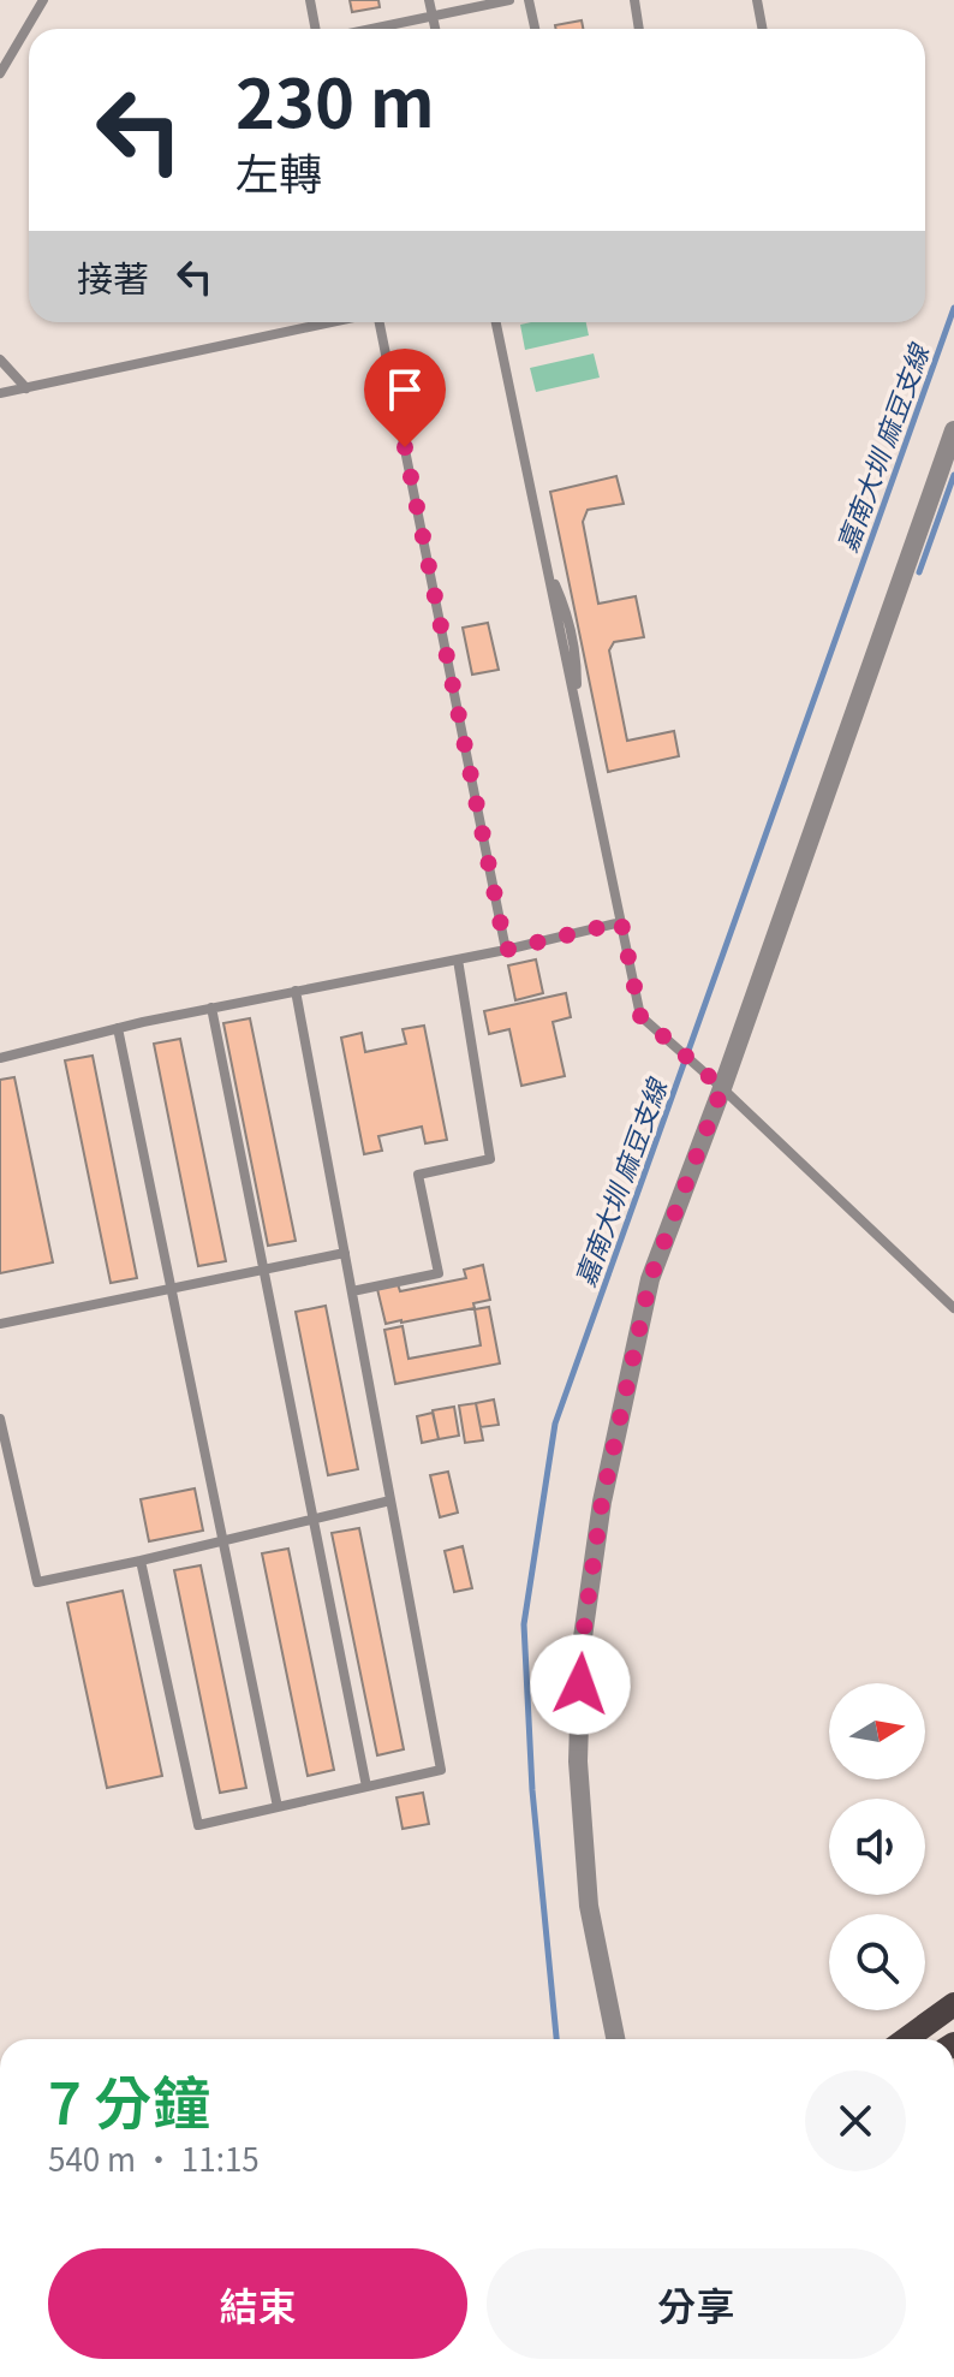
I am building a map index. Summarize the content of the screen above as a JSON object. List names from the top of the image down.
{
  "water": ["嘉南大圳 麻豆支線"],
  "north": "right",
  "page": {
    "turn": ["230 m", "左轉"],
    "then": "接著",
    "heading": ["7 分鐘", "540 m · 11:15"],
    "buttons": ["結束", "分享"]
  }
}
